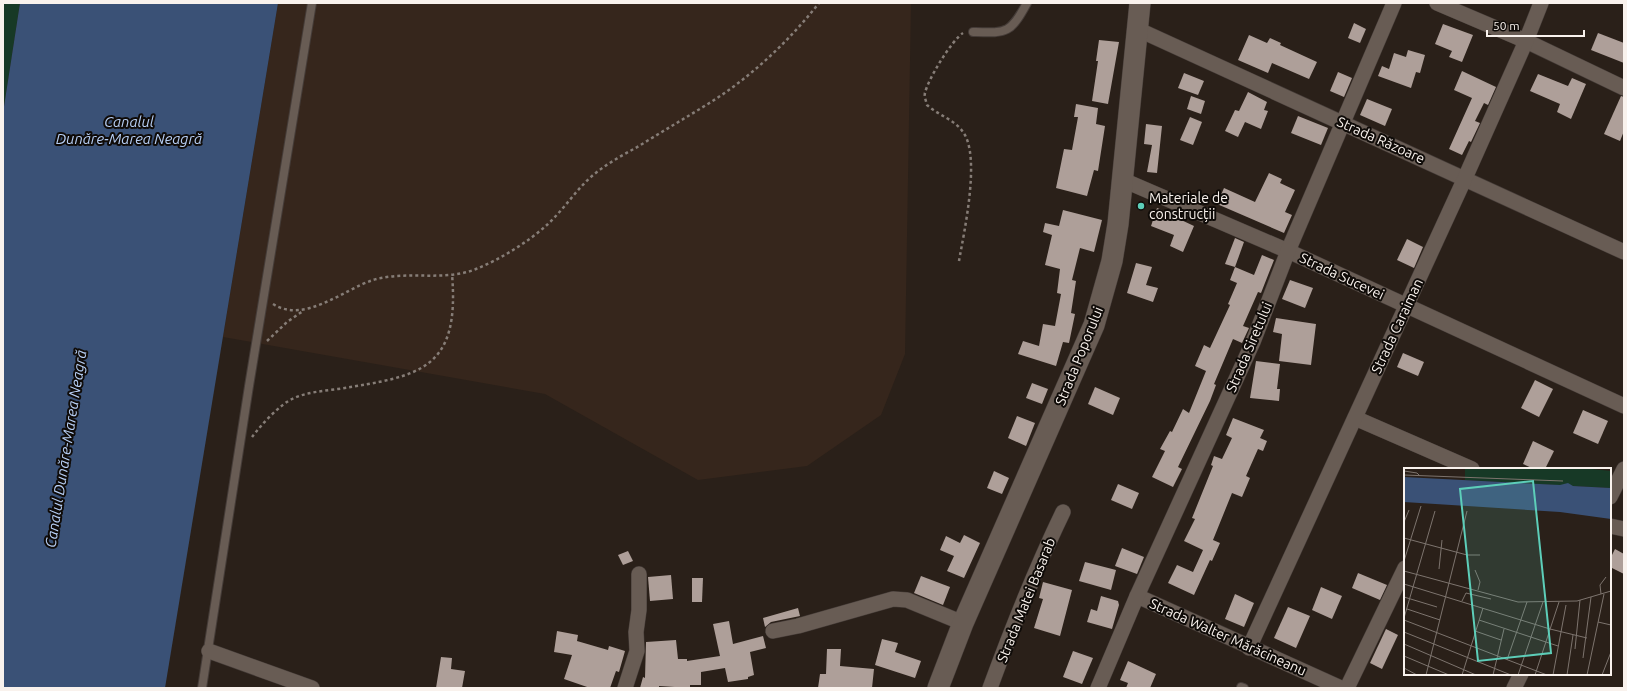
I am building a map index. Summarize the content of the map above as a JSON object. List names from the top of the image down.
{
  "streets": {
    "street": [
      "Strada Răzoare",
      "Strada Sucevei",
      "Strada Caraiman",
      "Strada Siretului",
      "Strada Poporului",
      "Strada Matei Basarab",
      "Strada Walter Mărăcineanu"
    ]
  },
  "crossings": [
    ["Strada Răzoare", "Strada Caraiman"],
    ["Strada Răzoare", "Strada Siretului"],
    ["Strada Răzoare", "Strada Poporului"],
    ["Strada Sucevei", "Strada Caraiman"],
    ["Strada Sucevei", "Strada Siretului"],
    ["Strada Sucevei", "Strada Poporului"],
    ["Strada Caraiman", "Strada Walter Mărăcineanu"],
    ["Strada Siretului", "Strada Walter Mărăcineanu"]
  ],
  "water": ["Canalul Dunăre-Marea Neagră"],
  "places": ["Materiale de construcții"],
  "scale_bar": "50 m"
}
